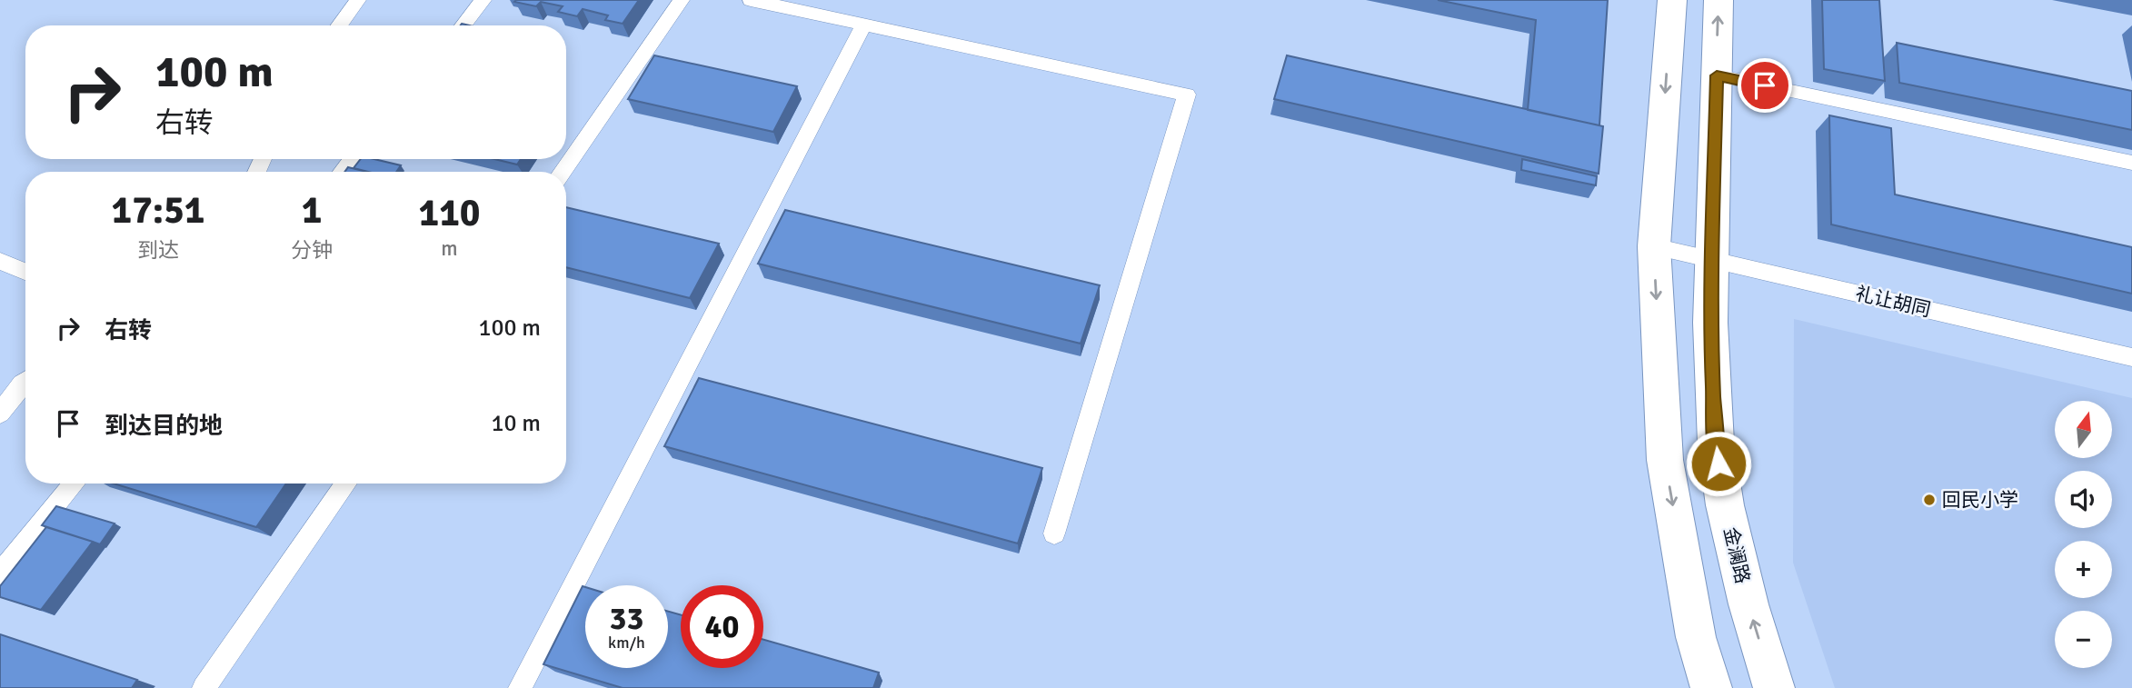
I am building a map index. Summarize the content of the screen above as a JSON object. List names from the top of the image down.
{
  "streets": {
    "street": ["金澜路"],
    "lane": ["礼让胡同"]
  },
  "crossings": [
    ["礼让胡同", "金澜路"]
  ],
  "places": ["回民小学"],
  "north": "top",
  "page": {
    "turn": ["100 m", "右转"],
    "eta": [
      "17:51",
      "到达",
      "1",
      "分钟",
      "110",
      "m"
    ],
    "list": [
      {
        "name": "右转",
        "value": "100 m"
      },
      {
        "name": "到达目的地",
        "value": "10 m"
      }
    ],
    "map_buttons": ["+", "−"],
    "speed": "33 km/h",
    "limit": "40"
  }
}
